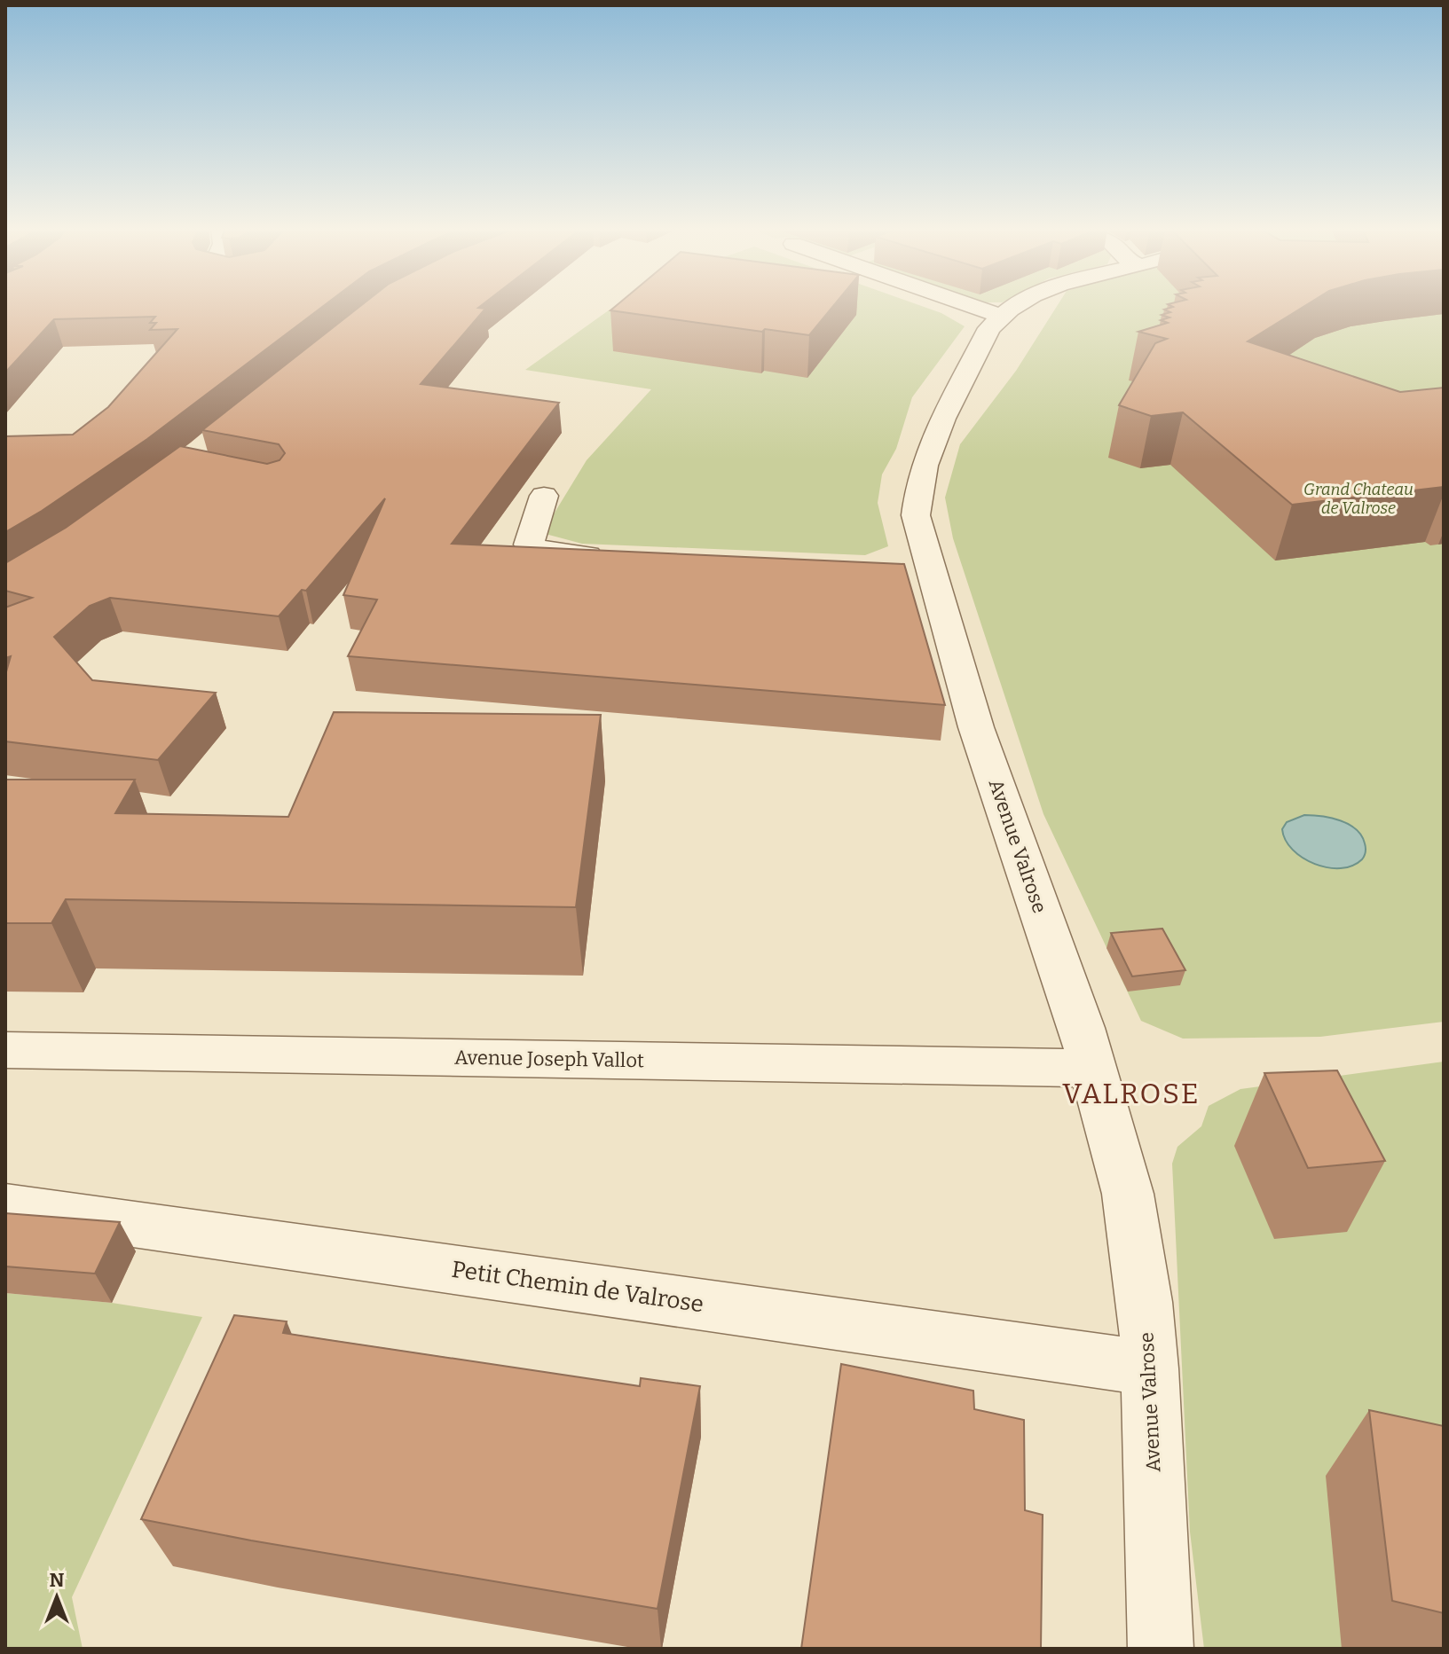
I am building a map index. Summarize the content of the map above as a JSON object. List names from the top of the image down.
{
  "streets": {
    "street": ["Avenue Valrose", "Avenue Joseph Vallot", "Petit Chemin de Valrose"]
  },
  "crossings": [
    ["Avenue Valrose", "Avenue Joseph Vallot"],
    ["Avenue Valrose", "Petit Chemin de Valrose"]
  ],
  "districts": ["VALROSE"],
  "parks": ["Grand Chateau de Valrose"],
  "north": "top"
}
